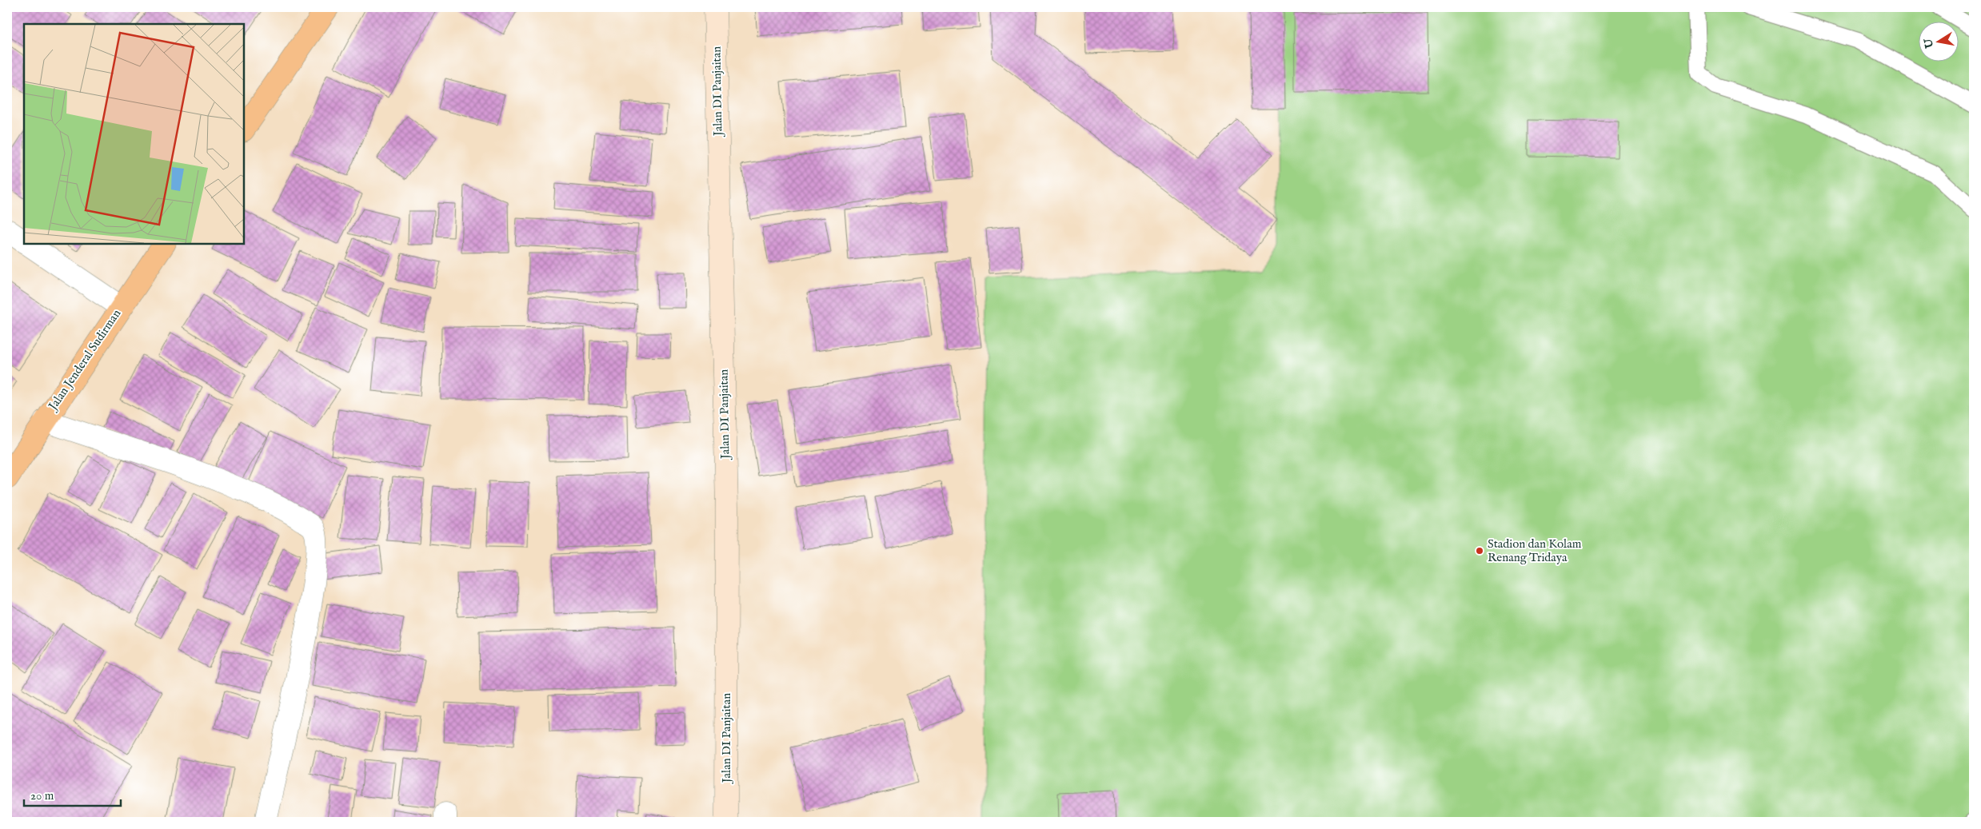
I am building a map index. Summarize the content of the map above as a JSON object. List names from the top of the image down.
{
  "streets": {
    "main road": ["Jalan Jenderal Sudirman"],
    "street": ["Jalan DI Panjaitan"]
  },
  "places": ["Stadion dan Kolam Renang Tridaya"],
  "scale_bar": "20 m",
  "north": "left"
}
